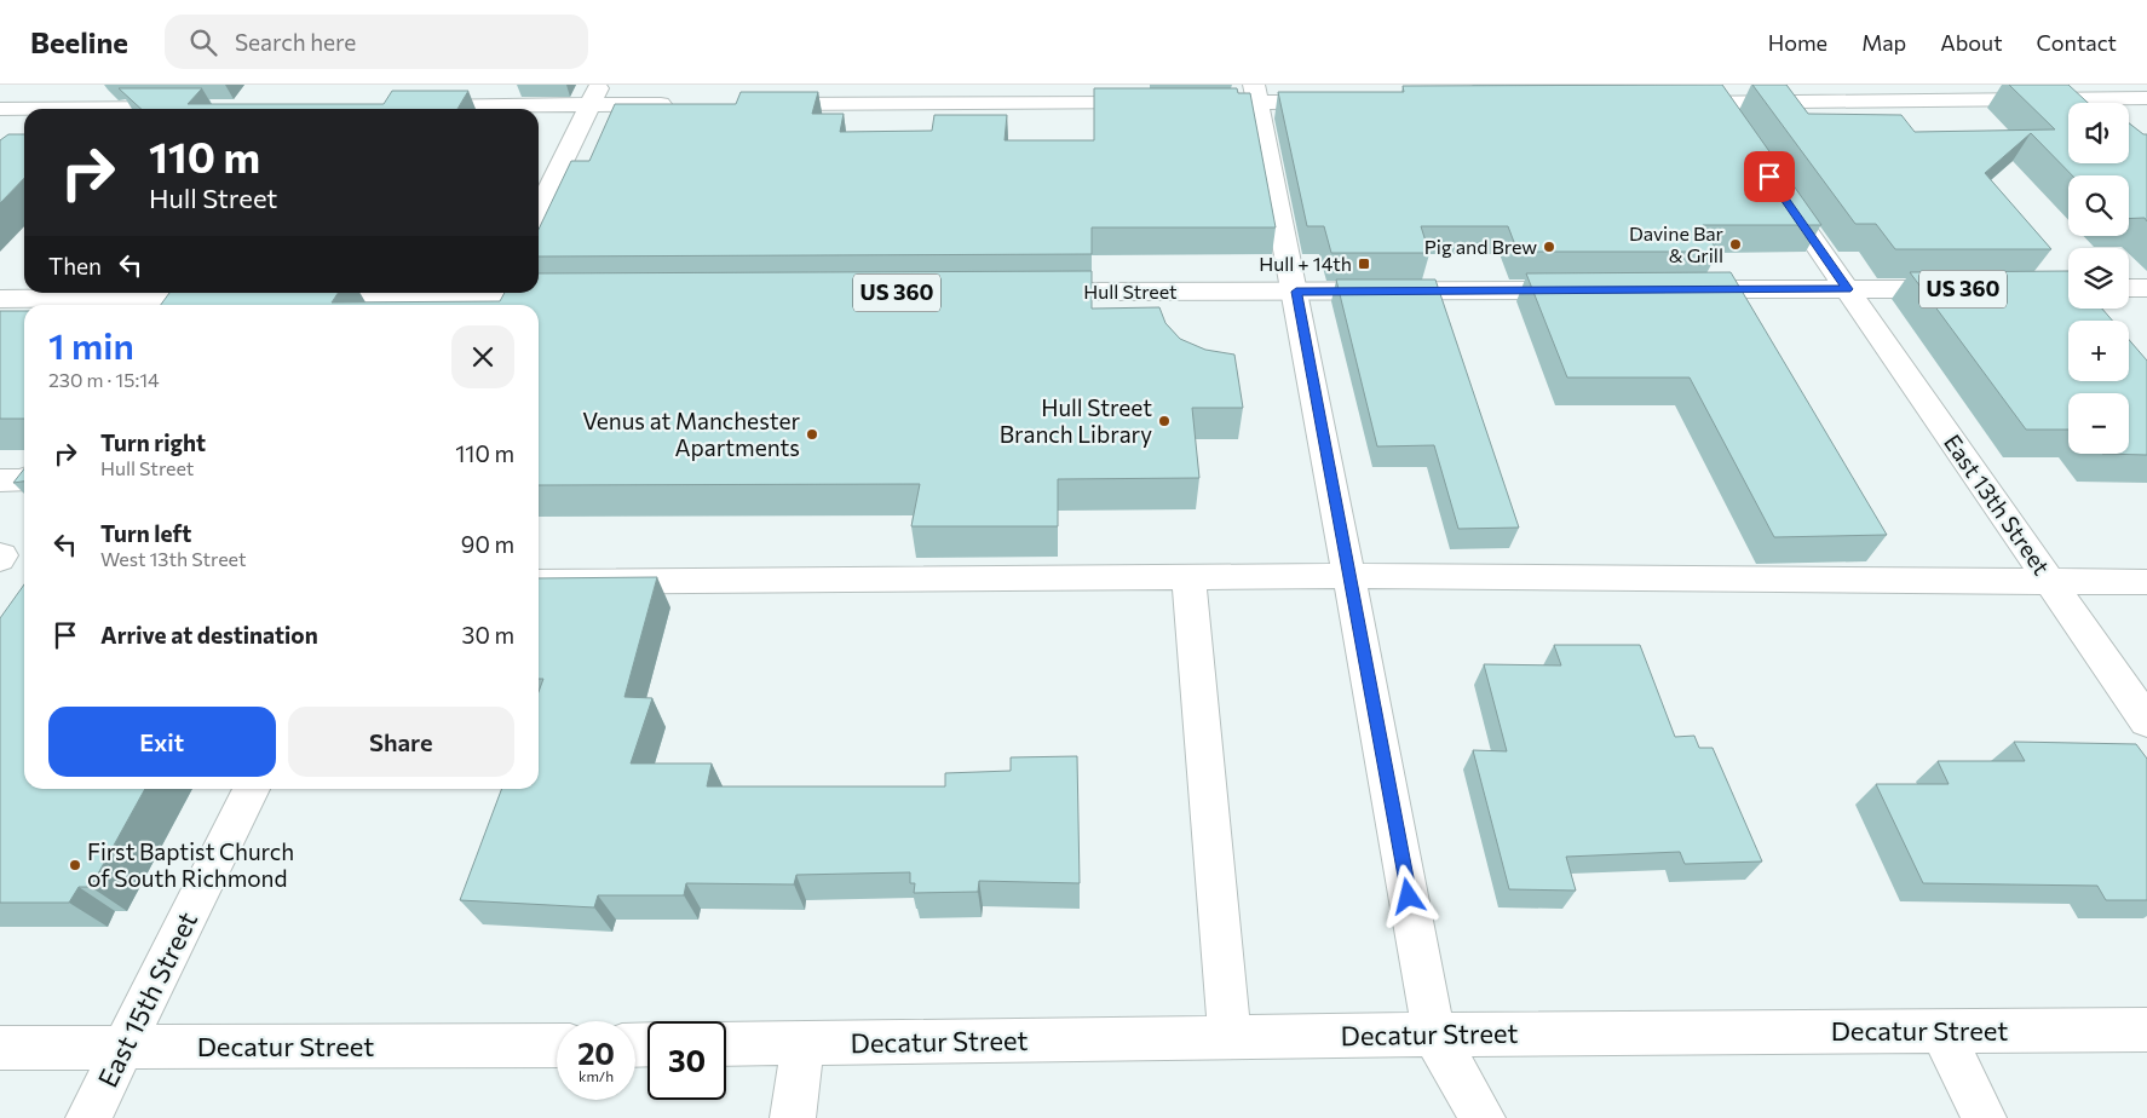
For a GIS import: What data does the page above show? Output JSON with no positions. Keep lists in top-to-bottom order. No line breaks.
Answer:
{"streets":{"street":["US 360","Hull Street","East 13th Street","East 15th Street","Decatur Street"]},"crossings":[["US 360","East 13th Street"],["East 15th Street","Decatur Street"]],"places":{"other":["Davine Bar & Grill","Pig and Brew","Hull Street Branch Library","Venus at Manchester Apartments","First Baptist Church of South Richmond"],"transit":["Hull + 14th"]},"page":{"header":"Beeline","search":"Search here","nav":["Home","Map","About","Contact"],"map_buttons":["+","−"],"turn":["110 m","Hull Street"],"then":"Then","heading":["1 min","230 m · 15:14"],"list":[{"name":"Turn right","note":"Hull Street","value":"110 m"},{"name":"Turn left","note":"West 13th Street","value":"90 m"},{"name":"Arrive at destination","value":"30 m"}],"buttons":["Exit","Share"],"speed":"20 km/h","limit":"30"}}
